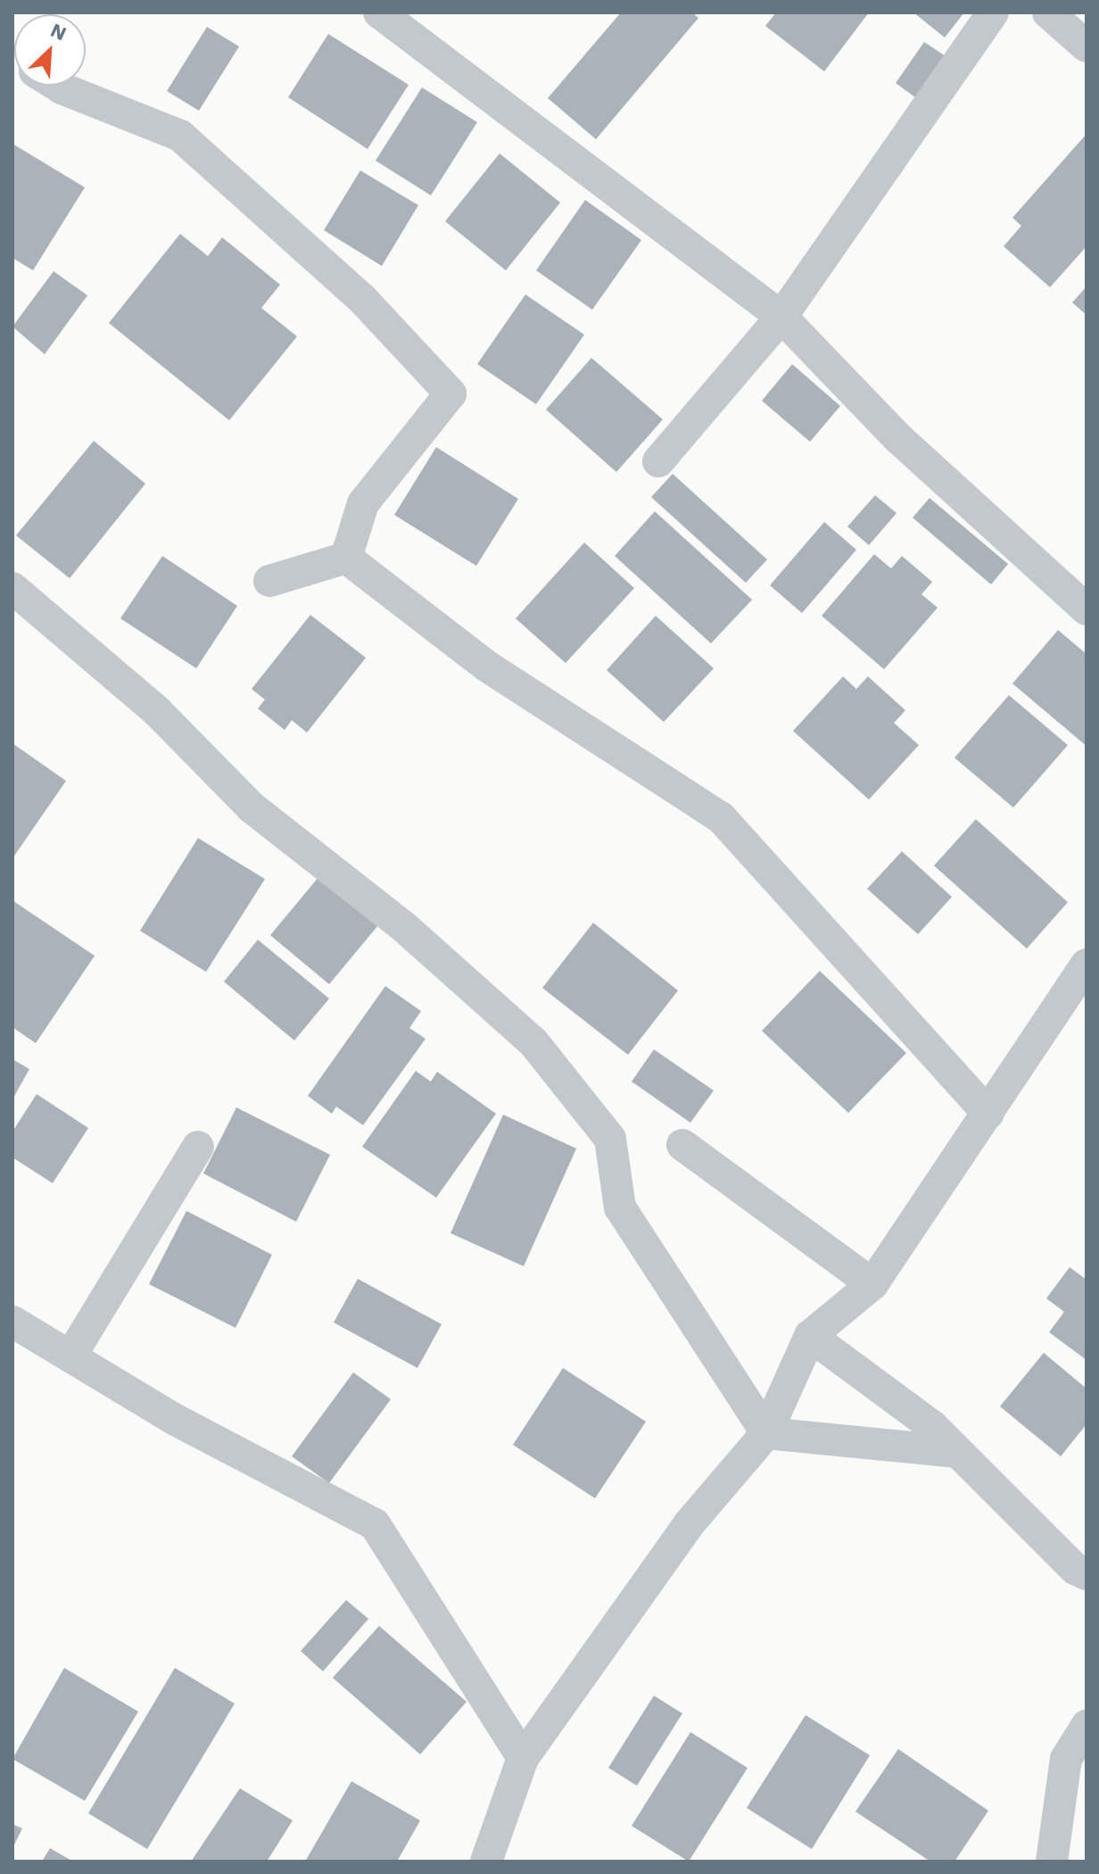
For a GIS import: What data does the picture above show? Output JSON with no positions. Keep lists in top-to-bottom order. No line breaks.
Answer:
{"north":"top right"}
